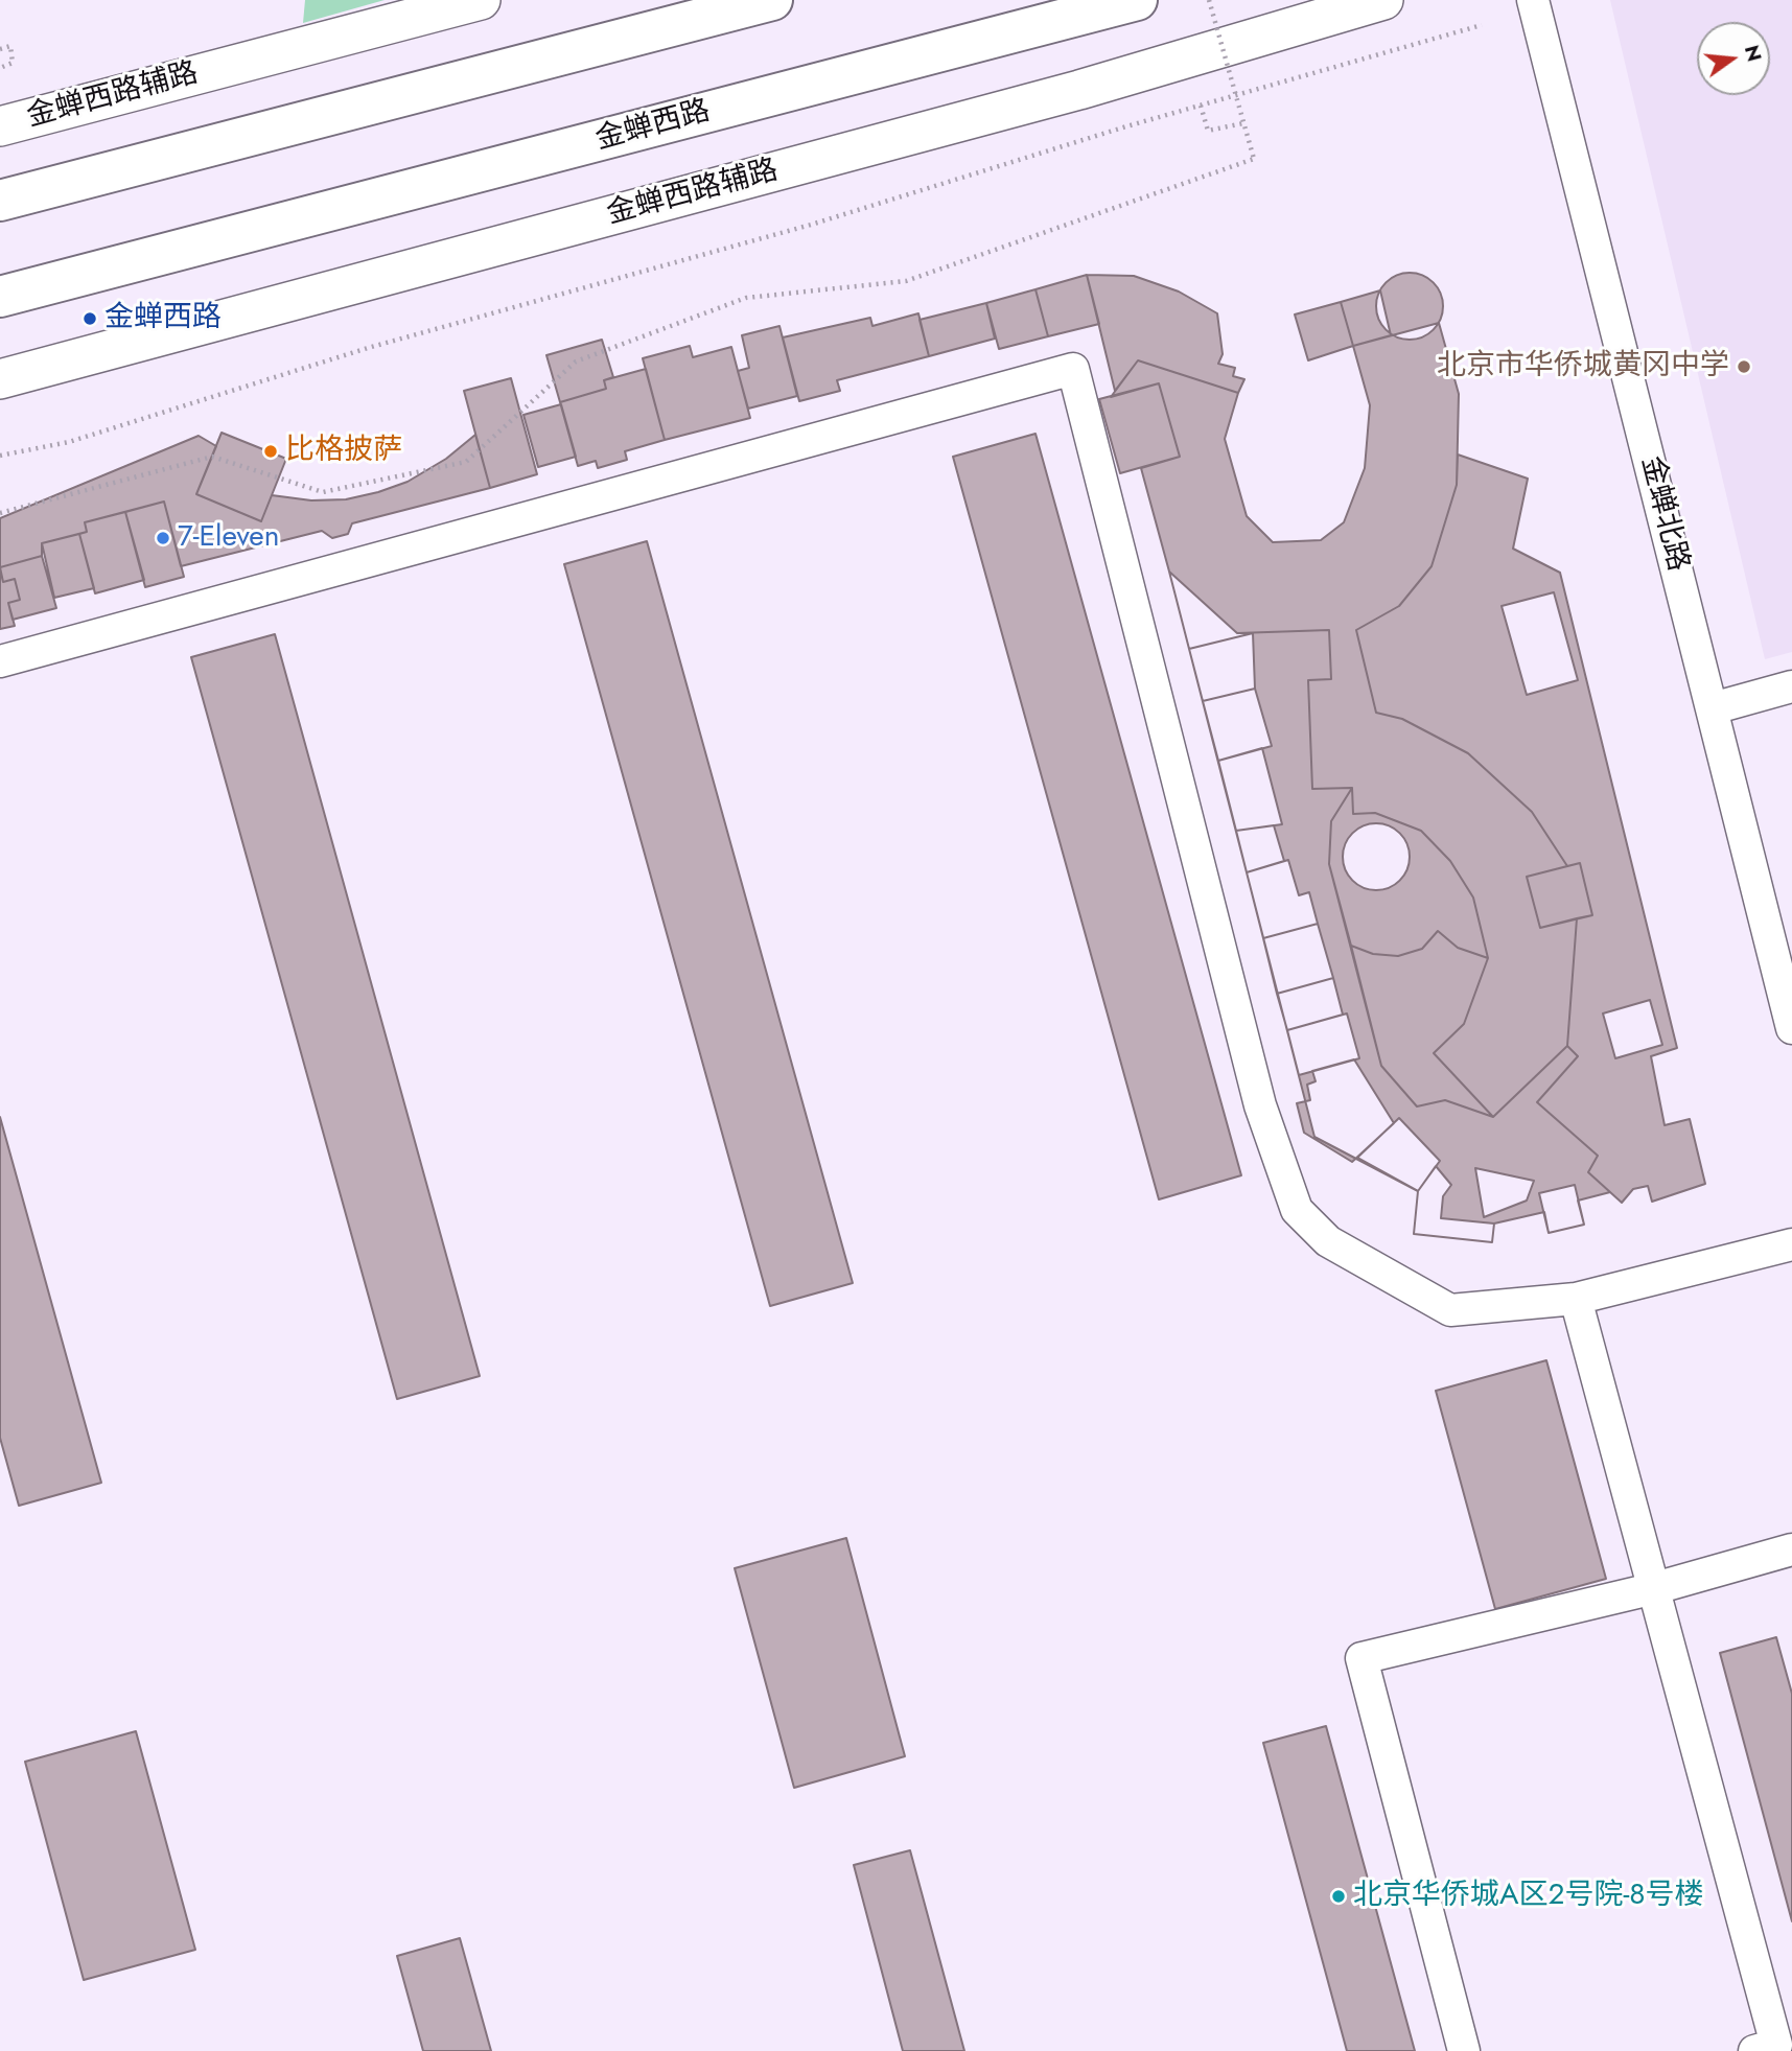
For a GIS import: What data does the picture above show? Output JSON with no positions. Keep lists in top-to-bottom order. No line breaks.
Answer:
{"streets":{"main road":["金蝉西路"],"street":["金蝉西路辅路","金蝉北路"]},"places":["金蝉西路","北京市华侨城黄冈中学","比格披萨","7-Eleven","北京华侨城A区2号院-8号楼"],"north":"right"}
